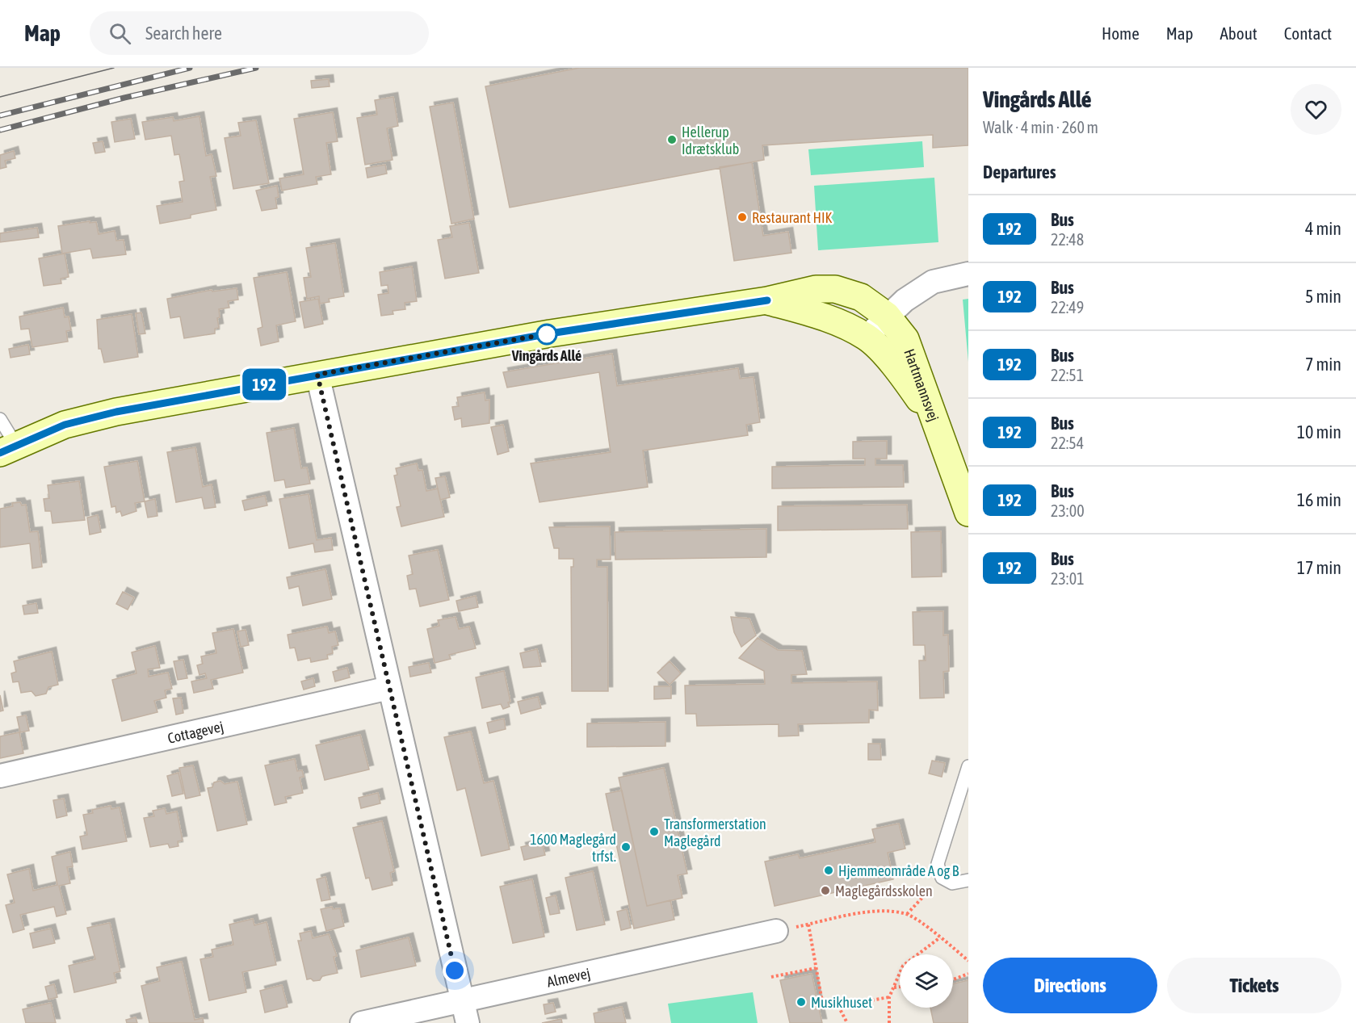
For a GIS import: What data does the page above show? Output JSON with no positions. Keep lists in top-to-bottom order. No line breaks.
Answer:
{"streets":{"street":["Hartmannsvej","Cottagevej","Almevej"]},"places":["Hellerup Idrætsklub","Restaurant HIK","Vingårds Allé","Transformerstation Maglegård","1600 Maglegård trfst.","Hjemmeområde A og B","Maglegårdsskolen","Musikhuset"],"lines":["bus line 192"],"page":{"header":"Map","search":"Search here","nav":["Home","Map","About","Contact"],"on_map":"192","heading":[["Vingårds Allé","Walk · 4 min · 260 m"],"Departures"],"list":[{"mark":"192","name":"Bus","note":"22:48","value":"4 min"},{"mark":"192","name":"Bus","note":"22:49","value":"5 min"},{"mark":"192","name":"Bus","note":"22:51","value":"7 min"},{"mark":"192","name":"Bus","note":"22:54","value":"10 min"},{"mark":"192","name":"Bus","note":"23:00","value":"16 min"},{"mark":"192","name":"Bus","note":"23:01","value":"17 min"}],"buttons":["Directions","Tickets"]}}
